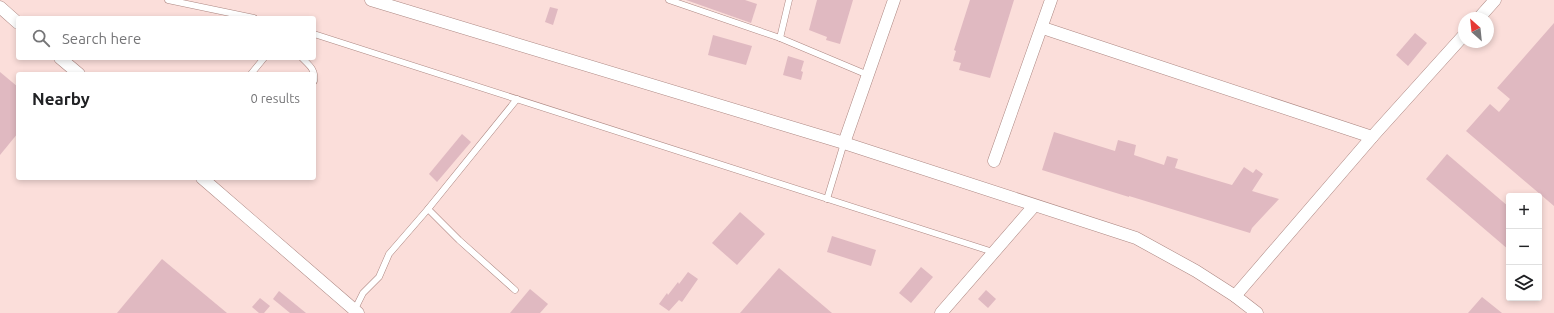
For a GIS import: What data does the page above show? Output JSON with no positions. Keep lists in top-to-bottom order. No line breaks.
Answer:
{"north":"top left","page":{"search":"Search here","heading":["Nearby","0 results"],"map_buttons":["+","−"]}}
